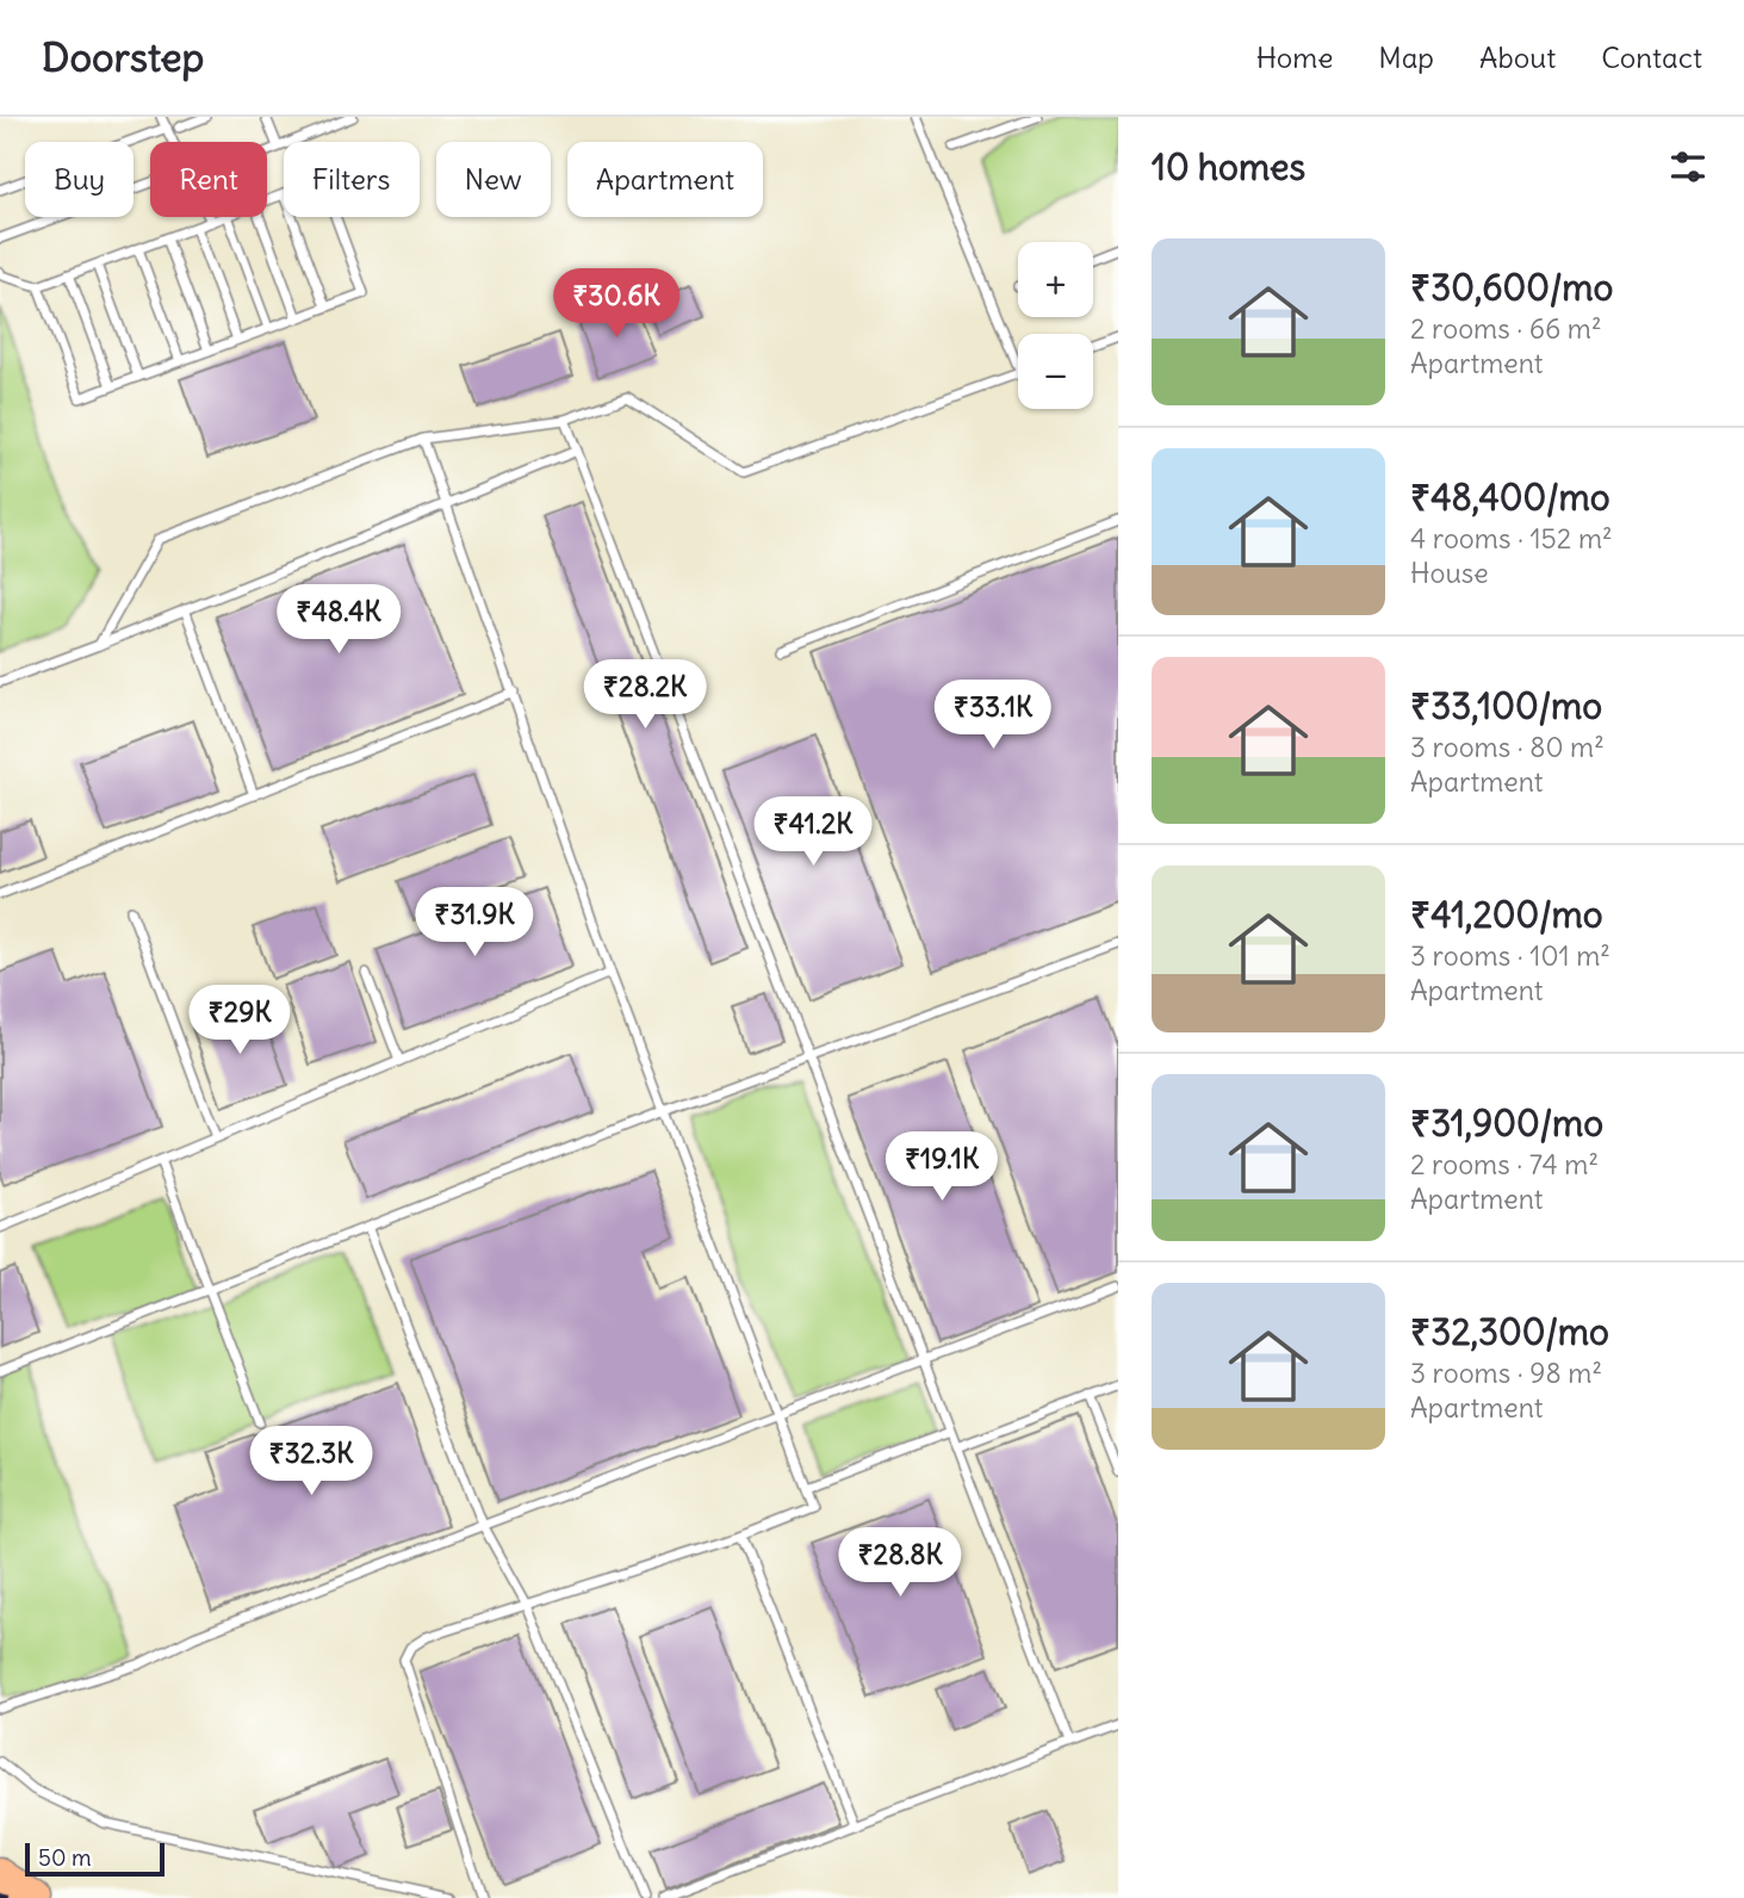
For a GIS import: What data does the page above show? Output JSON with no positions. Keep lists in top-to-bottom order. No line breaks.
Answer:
{"scale_bar":"50 m","page":{"header":"Doorstep","nav":["Home","Map","About","Contact"],"heading":"10 homes","chip":["Buy","Rent","Filters","New","Apartment"],"list":[{"name":"₹30,600/mo","note":"2 rooms · 66 m² · Apartment"},{"name":"₹48,400/mo","note":"4 rooms · 152 m² · House"},{"name":"₹33,100/mo","note":"3 rooms · 80 m² · Apartment"},{"name":"₹41,200/mo","note":"3 rooms · 101 m² · Apartment"},{"name":"₹31,900/mo","note":"2 rooms · 74 m² · Apartment"},{"name":"₹32,300/mo","note":"3 rooms · 98 m² · Apartment"}],"map_buttons":["+","−"],"price":["₹30.6K","₹48.4K","₹28.2K","₹33.1K","₹41.2K","₹31.9K","₹29K","₹19.1K","₹32.3K","₹28.8K"],"scale":"50 m"}}
